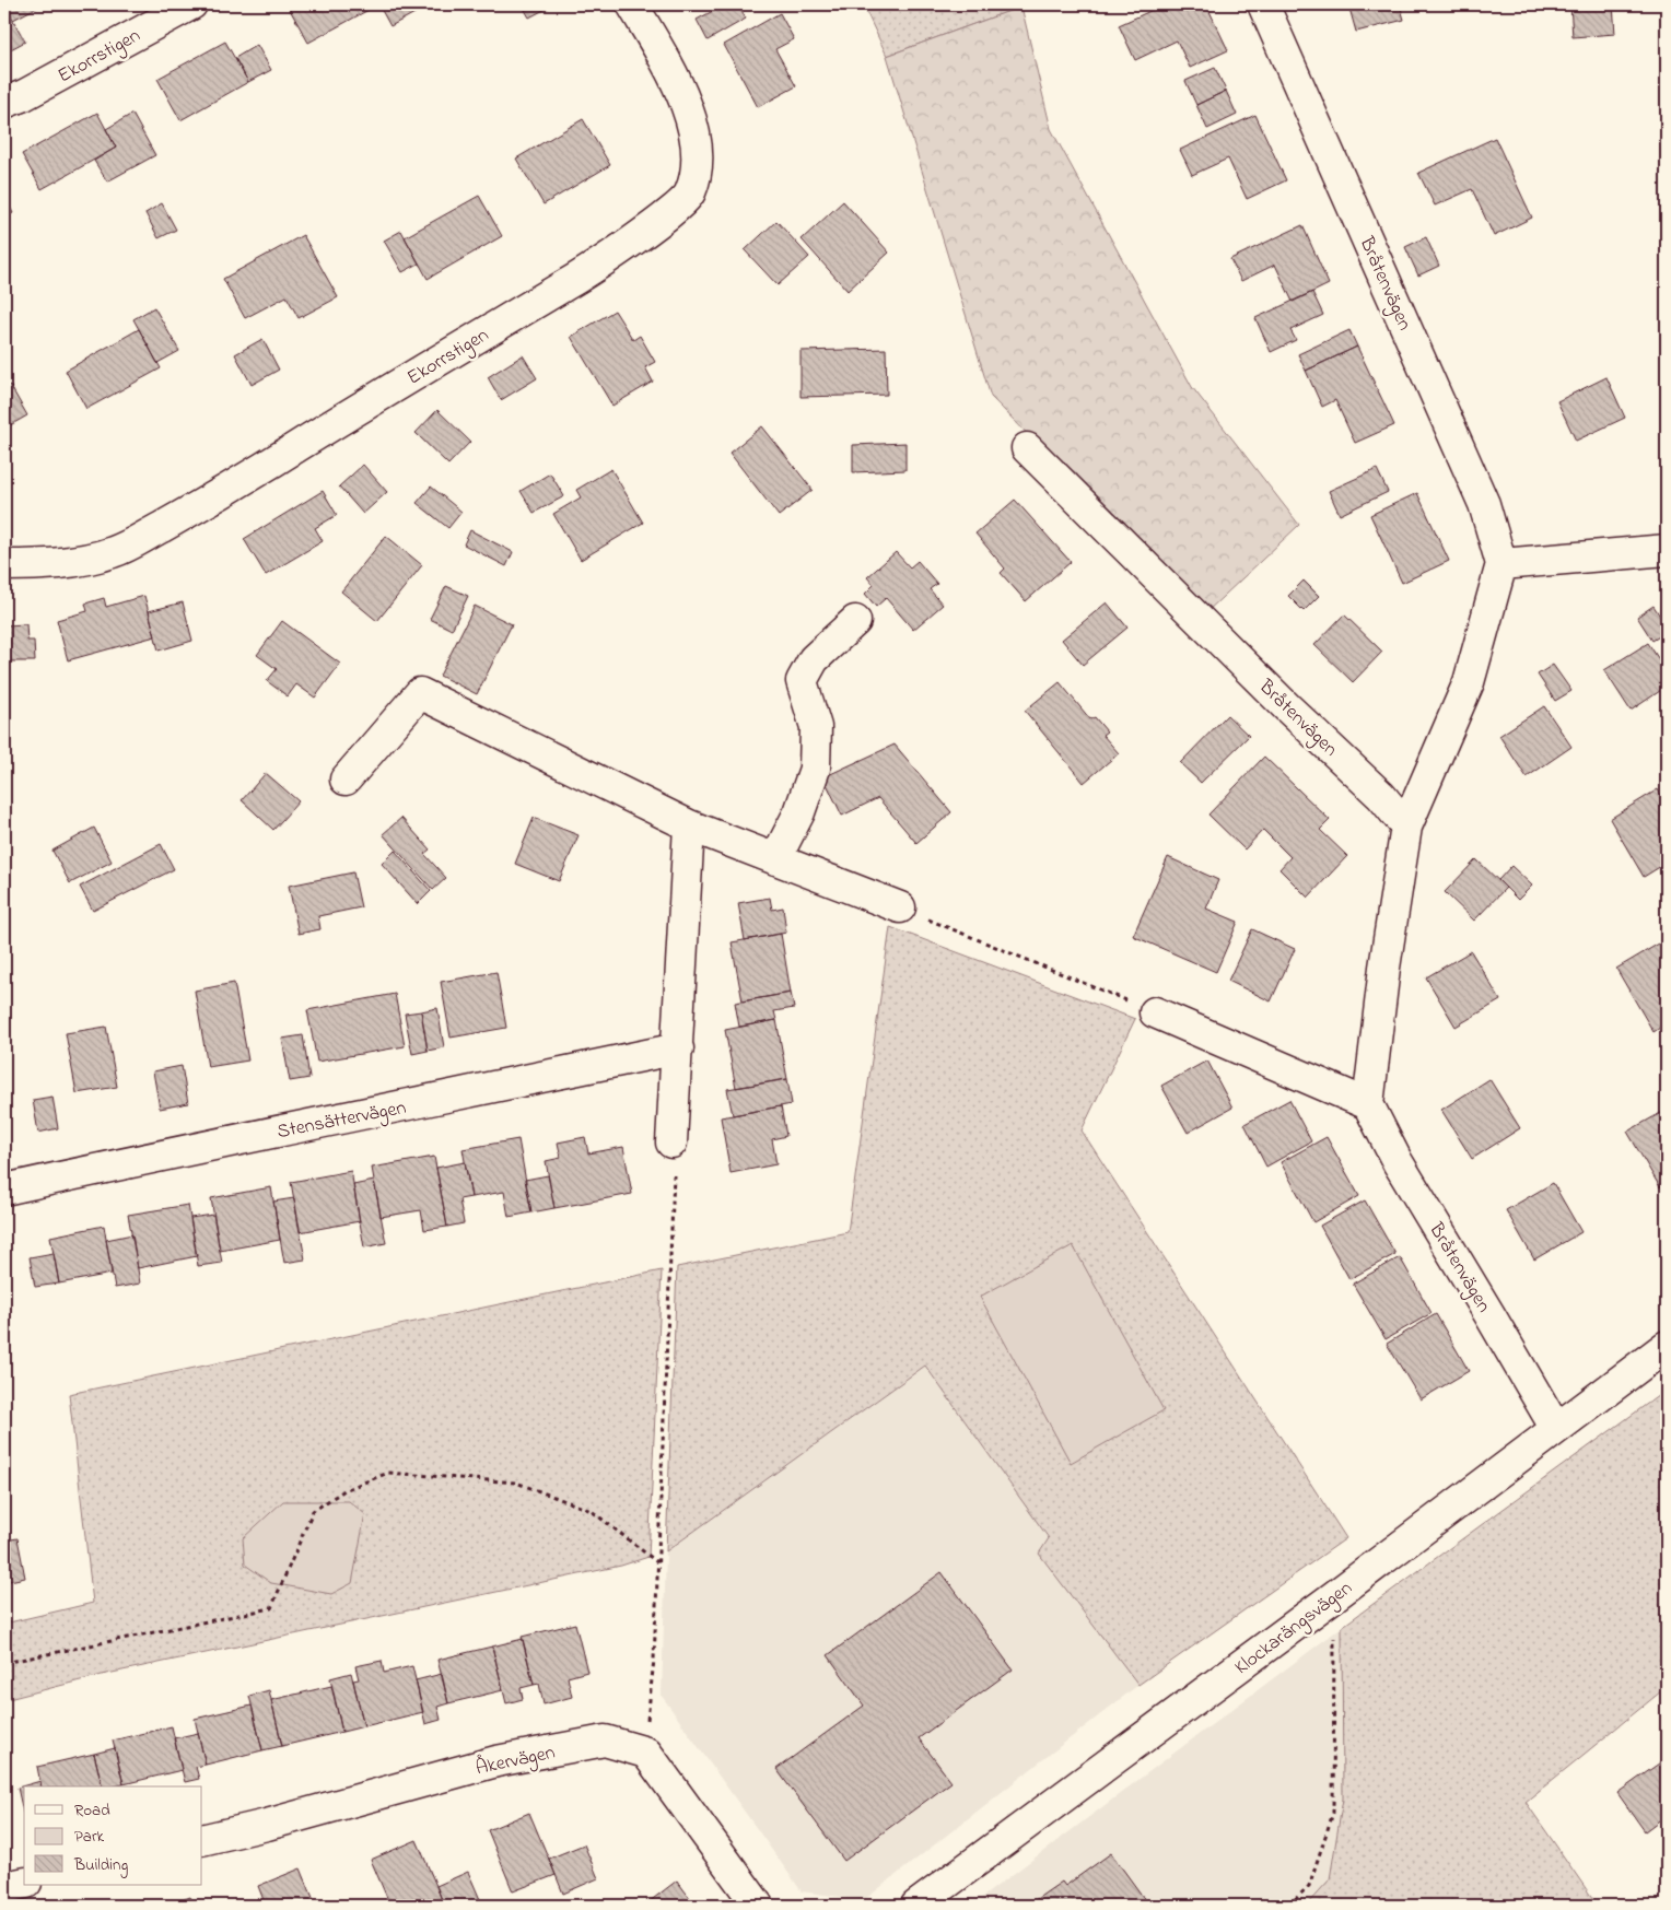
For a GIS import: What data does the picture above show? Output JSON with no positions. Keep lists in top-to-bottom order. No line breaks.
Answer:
{"streets":{"street":["Ekorrstigen","Bråtenvägen","Stensättervägen","Klockarängsvägen","Åkervägen"]},"crossings":[["Bråtenvägen","Klockarängsvägen"]],"legend":["Road","Park","Building"]}
